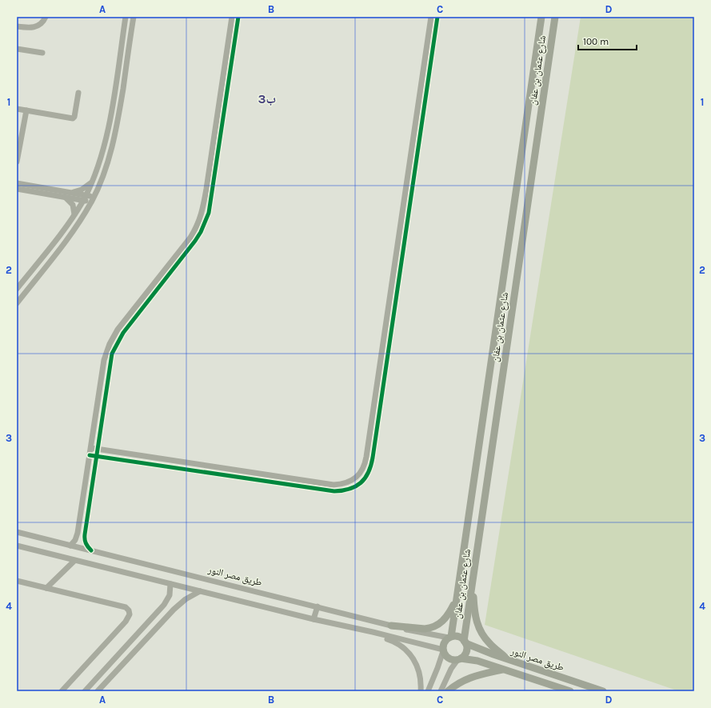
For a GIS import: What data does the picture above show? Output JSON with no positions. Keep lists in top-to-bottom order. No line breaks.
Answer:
{"streets":{"main road":["شارع عثمان بن عفان","طريق مصر النور"]},"crossings":[["شارع عثمان بن عفان","طريق مصر النور"]],"districts":["ب3"],"scale_bar":"100 m","grid":{"columns":["A","B","C","D"],"rows":["1","2","3","4"]}}
